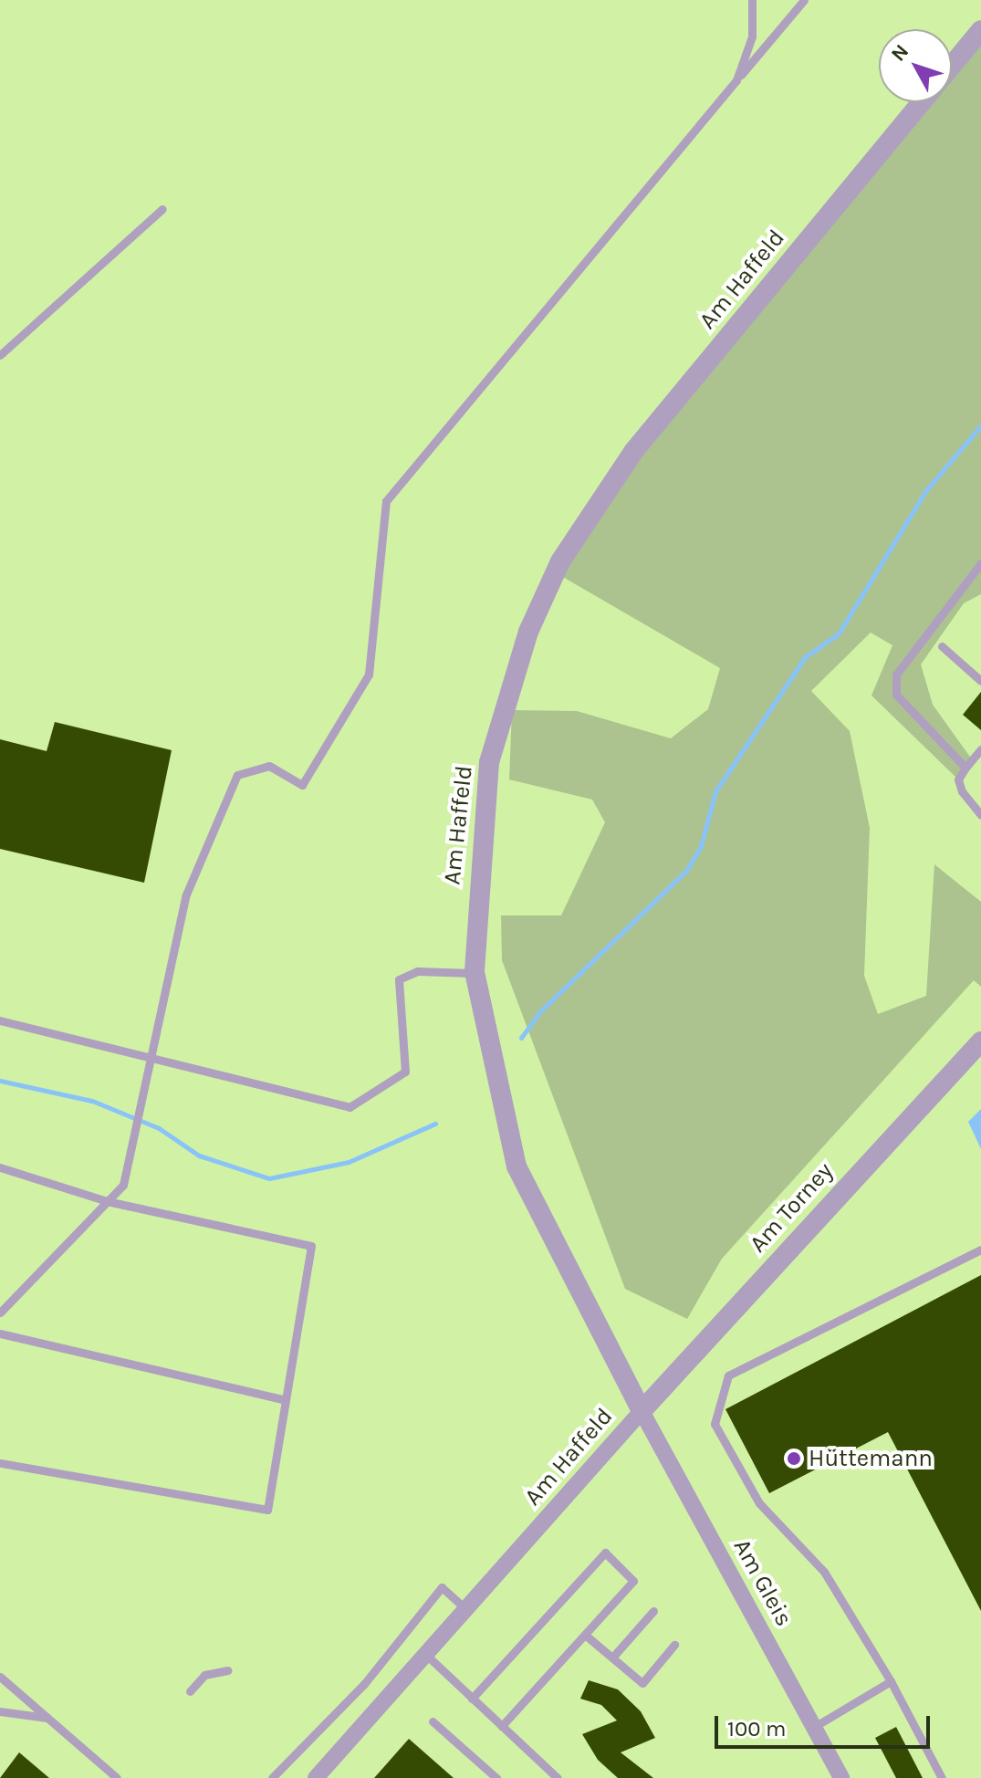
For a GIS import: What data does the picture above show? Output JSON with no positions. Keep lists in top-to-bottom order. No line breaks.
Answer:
{"streets":{"street":["Am Haffeld","Am Torney","Am Gleis"]},"crossings":[["Am Haffeld","Am Torney"],["Am Haffeld","Am Gleis"],["Am Torney","Am Gleis"]],"places":["Hüttemann"],"scale_bar":"100 m","north":"top left"}
